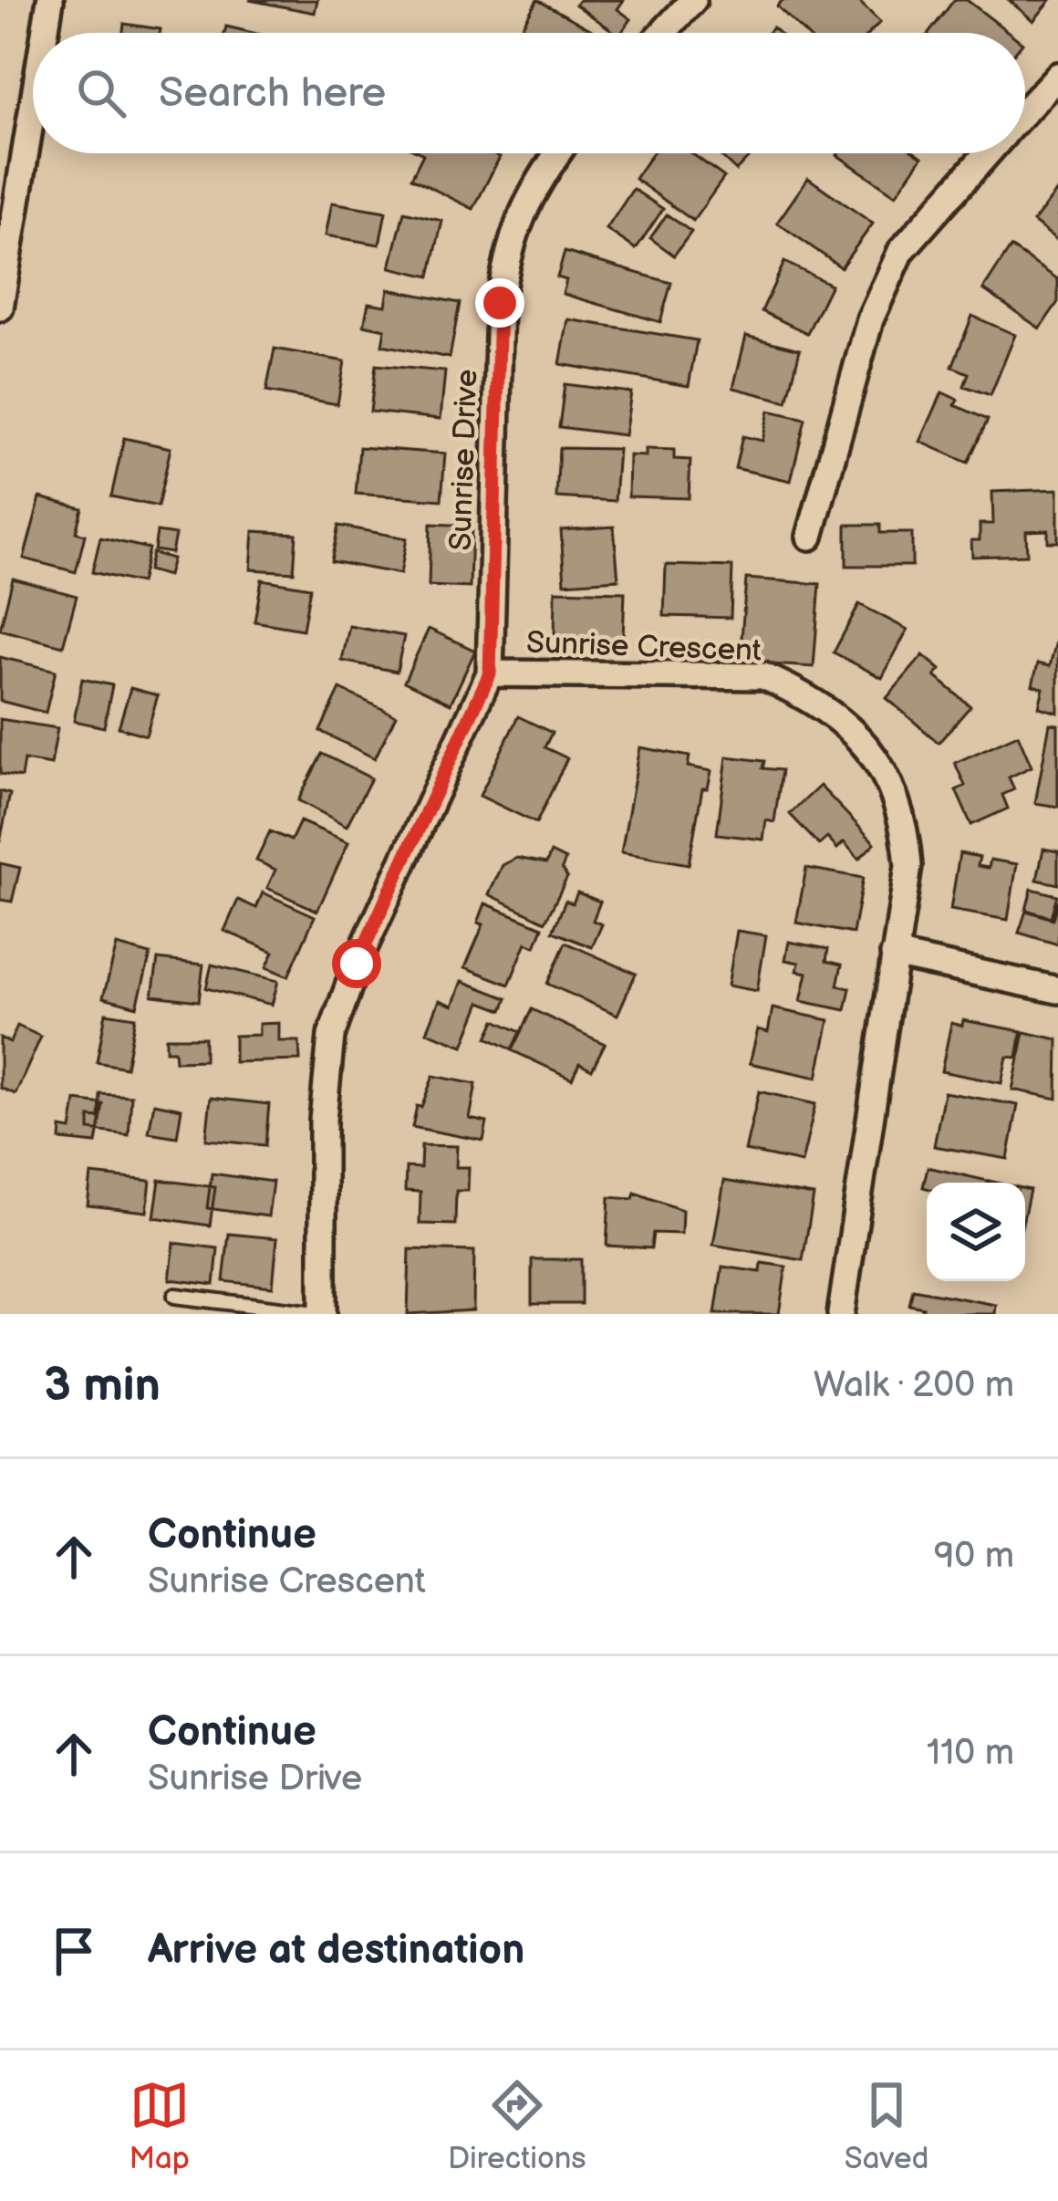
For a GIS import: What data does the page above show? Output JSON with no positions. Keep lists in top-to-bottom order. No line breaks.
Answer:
{"streets":{"street":["Sunrise Drive","Sunrise Crescent"]},"crossings":[["Sunrise Drive","Sunrise Crescent"]],"page":{"search":"Search here","heading":["3 min","Walk · 200 m"],"list":[["Continue","Sunrise Crescent","90 m"],["Continue","Sunrise Drive","110 m"],"Arrive at destination"],"nav":["Map","Directions","Saved"]}}
